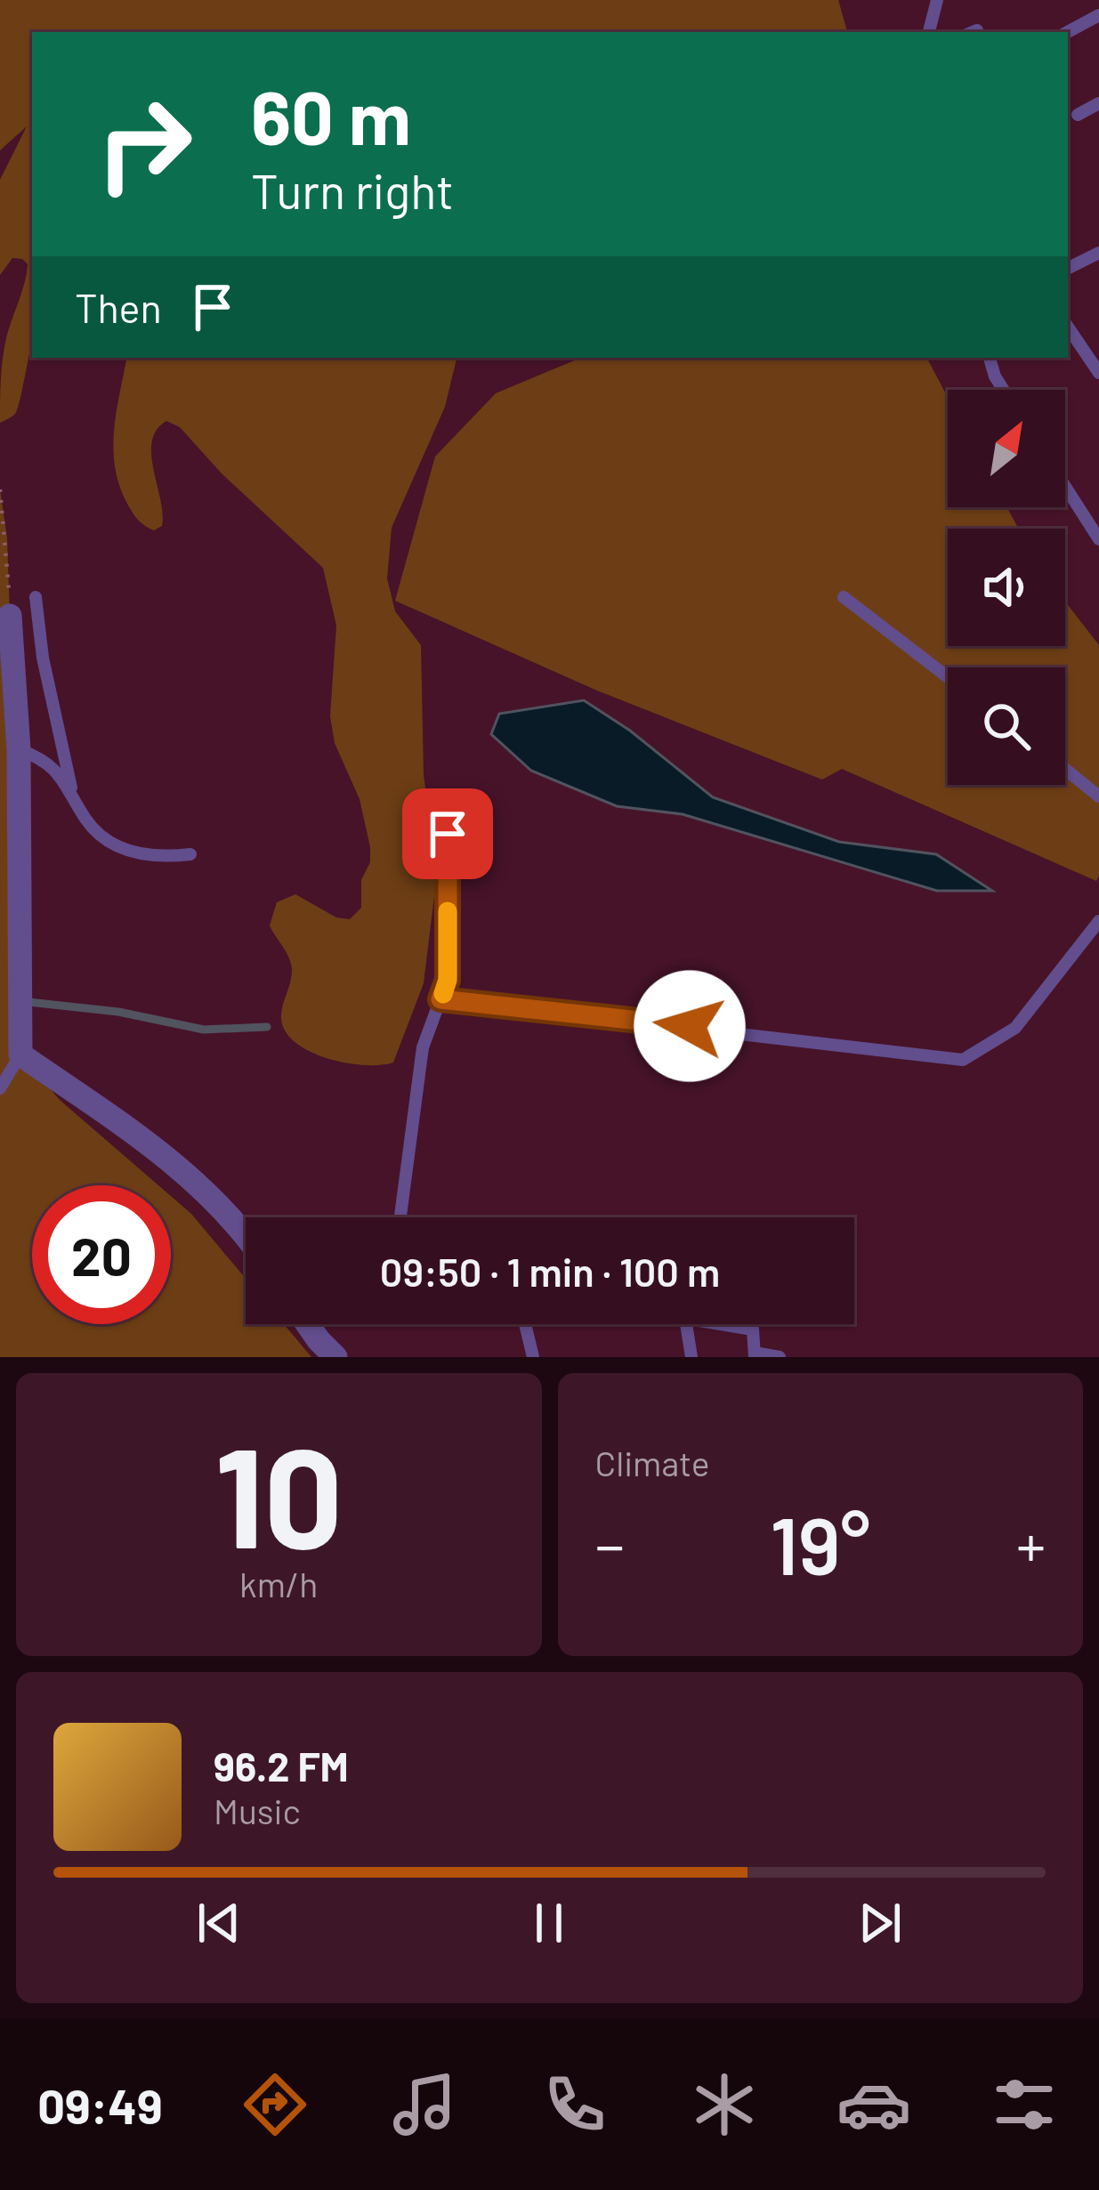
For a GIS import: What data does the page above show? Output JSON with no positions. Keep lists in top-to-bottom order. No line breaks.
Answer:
{"north":"top right","page":{"turn":["60 m","Turn right"],"then":"Then","limit":"20","trip":"09:50 · 1 min · 100 m","tile":[["10","km/h"],"Climate"],"heat":["−","19°","+"],"song":["96.2 FM","Music"],"tabs":"09:49"}}
